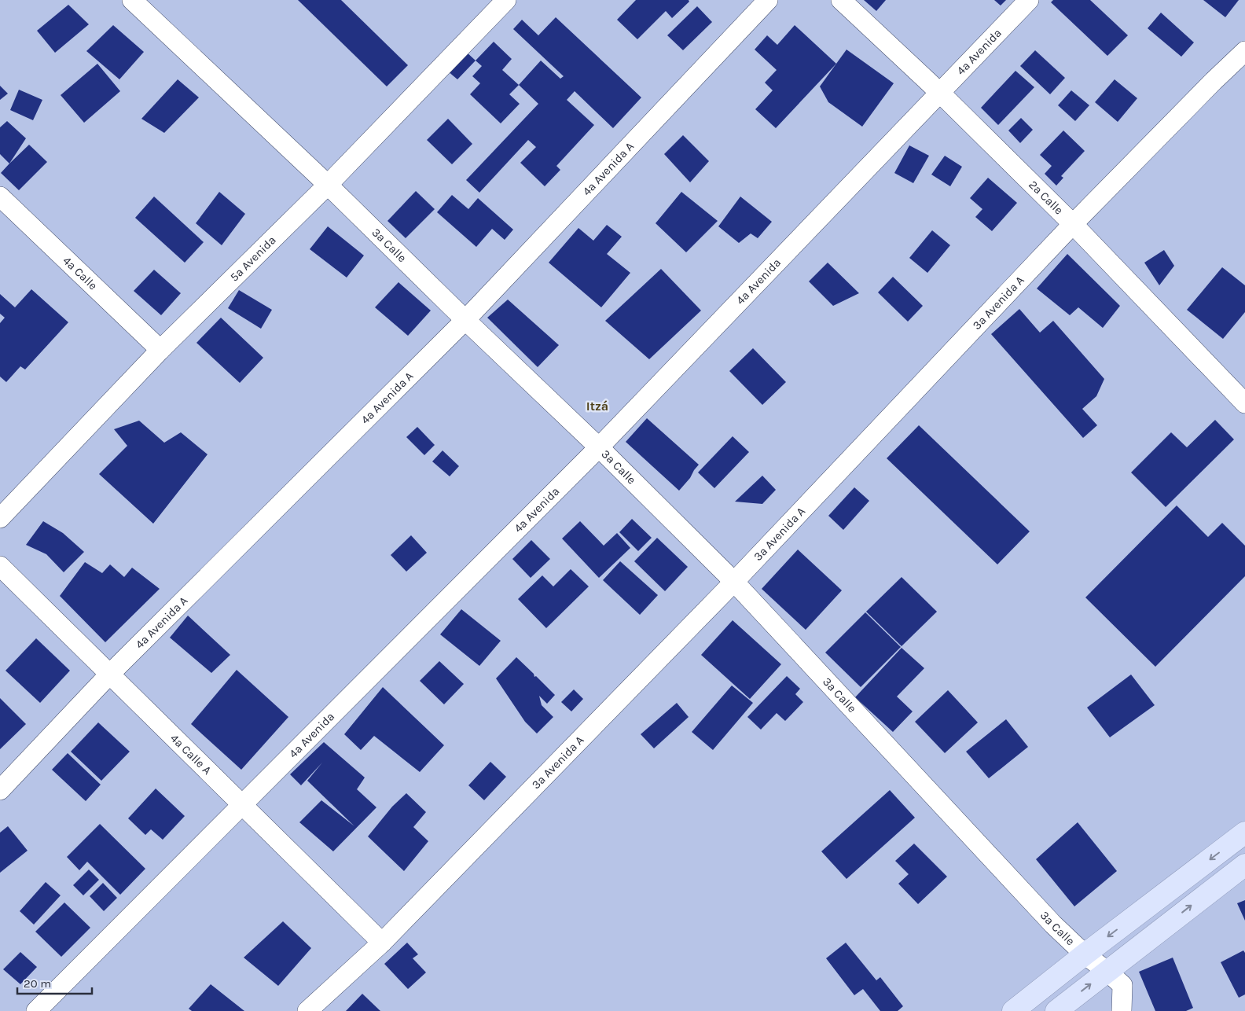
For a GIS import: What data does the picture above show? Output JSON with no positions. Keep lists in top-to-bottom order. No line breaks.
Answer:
{"streets":{"street":["4a Avenida","4a Avenida A","2a Calle","3a Calle","5a Avenida","4a Calle","3a Avenida A","4a Calle A"]},"crossings":[["4a Avenida","2a Calle"],["4a Avenida","3a Calle"],["4a Avenida","4a Calle A"],["4a Avenida A","3a Calle"],["4a Avenida A","4a Calle A"],["2a Calle","3a Avenida A"],["3a Calle","5a Avenida"],["3a Calle","3a Avenida A"],["5a Avenida","4a Calle"],["3a Avenida A","4a Calle A"]],"districts":["Itzá"],"scale_bar":"20 m"}
